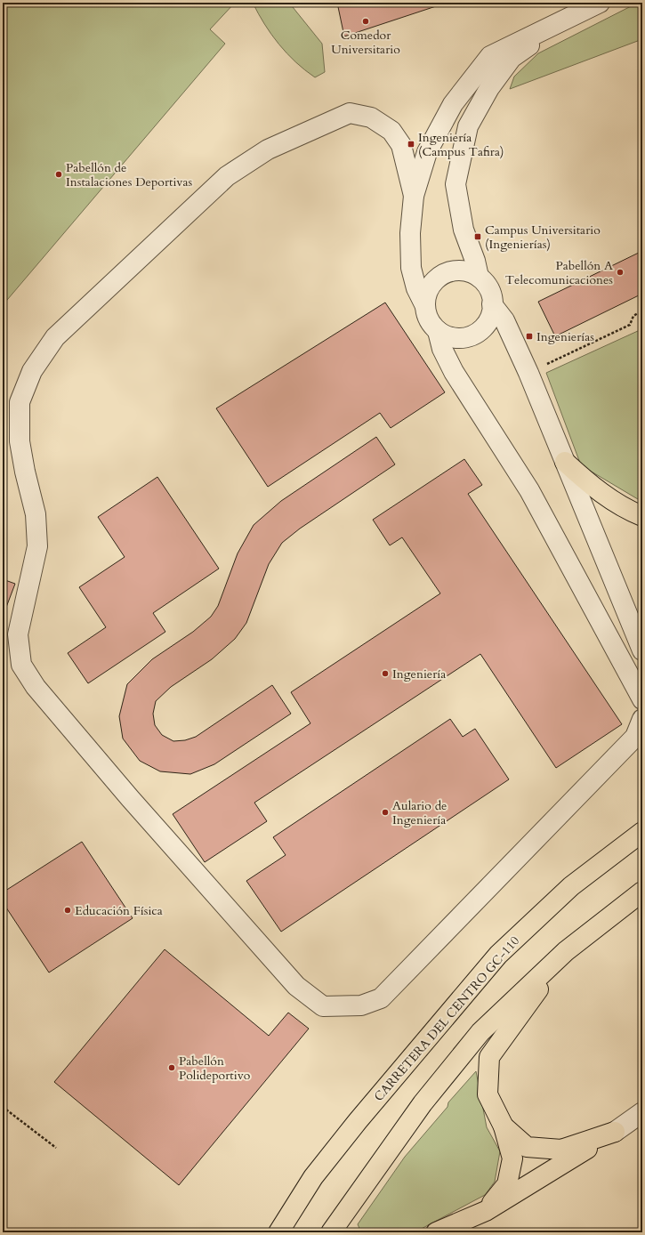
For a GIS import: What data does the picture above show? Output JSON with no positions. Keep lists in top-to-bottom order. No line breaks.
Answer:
{"streets":{"main road":["CARRETERA DEL CENTRO GC-110"]},"places":{"other":["Comedor Universitario","Pabellón de Instalaciones Deportivas","Pabellón A Telecomunicaciones","Ingeniería","Aulario de Ingeniería","Educación Física","Pabellón Polideportivo"],"transit":["Ingeniería (Campus Tafira)","Campus Universitario (Ingenierías)","Ingenierías"]}}
